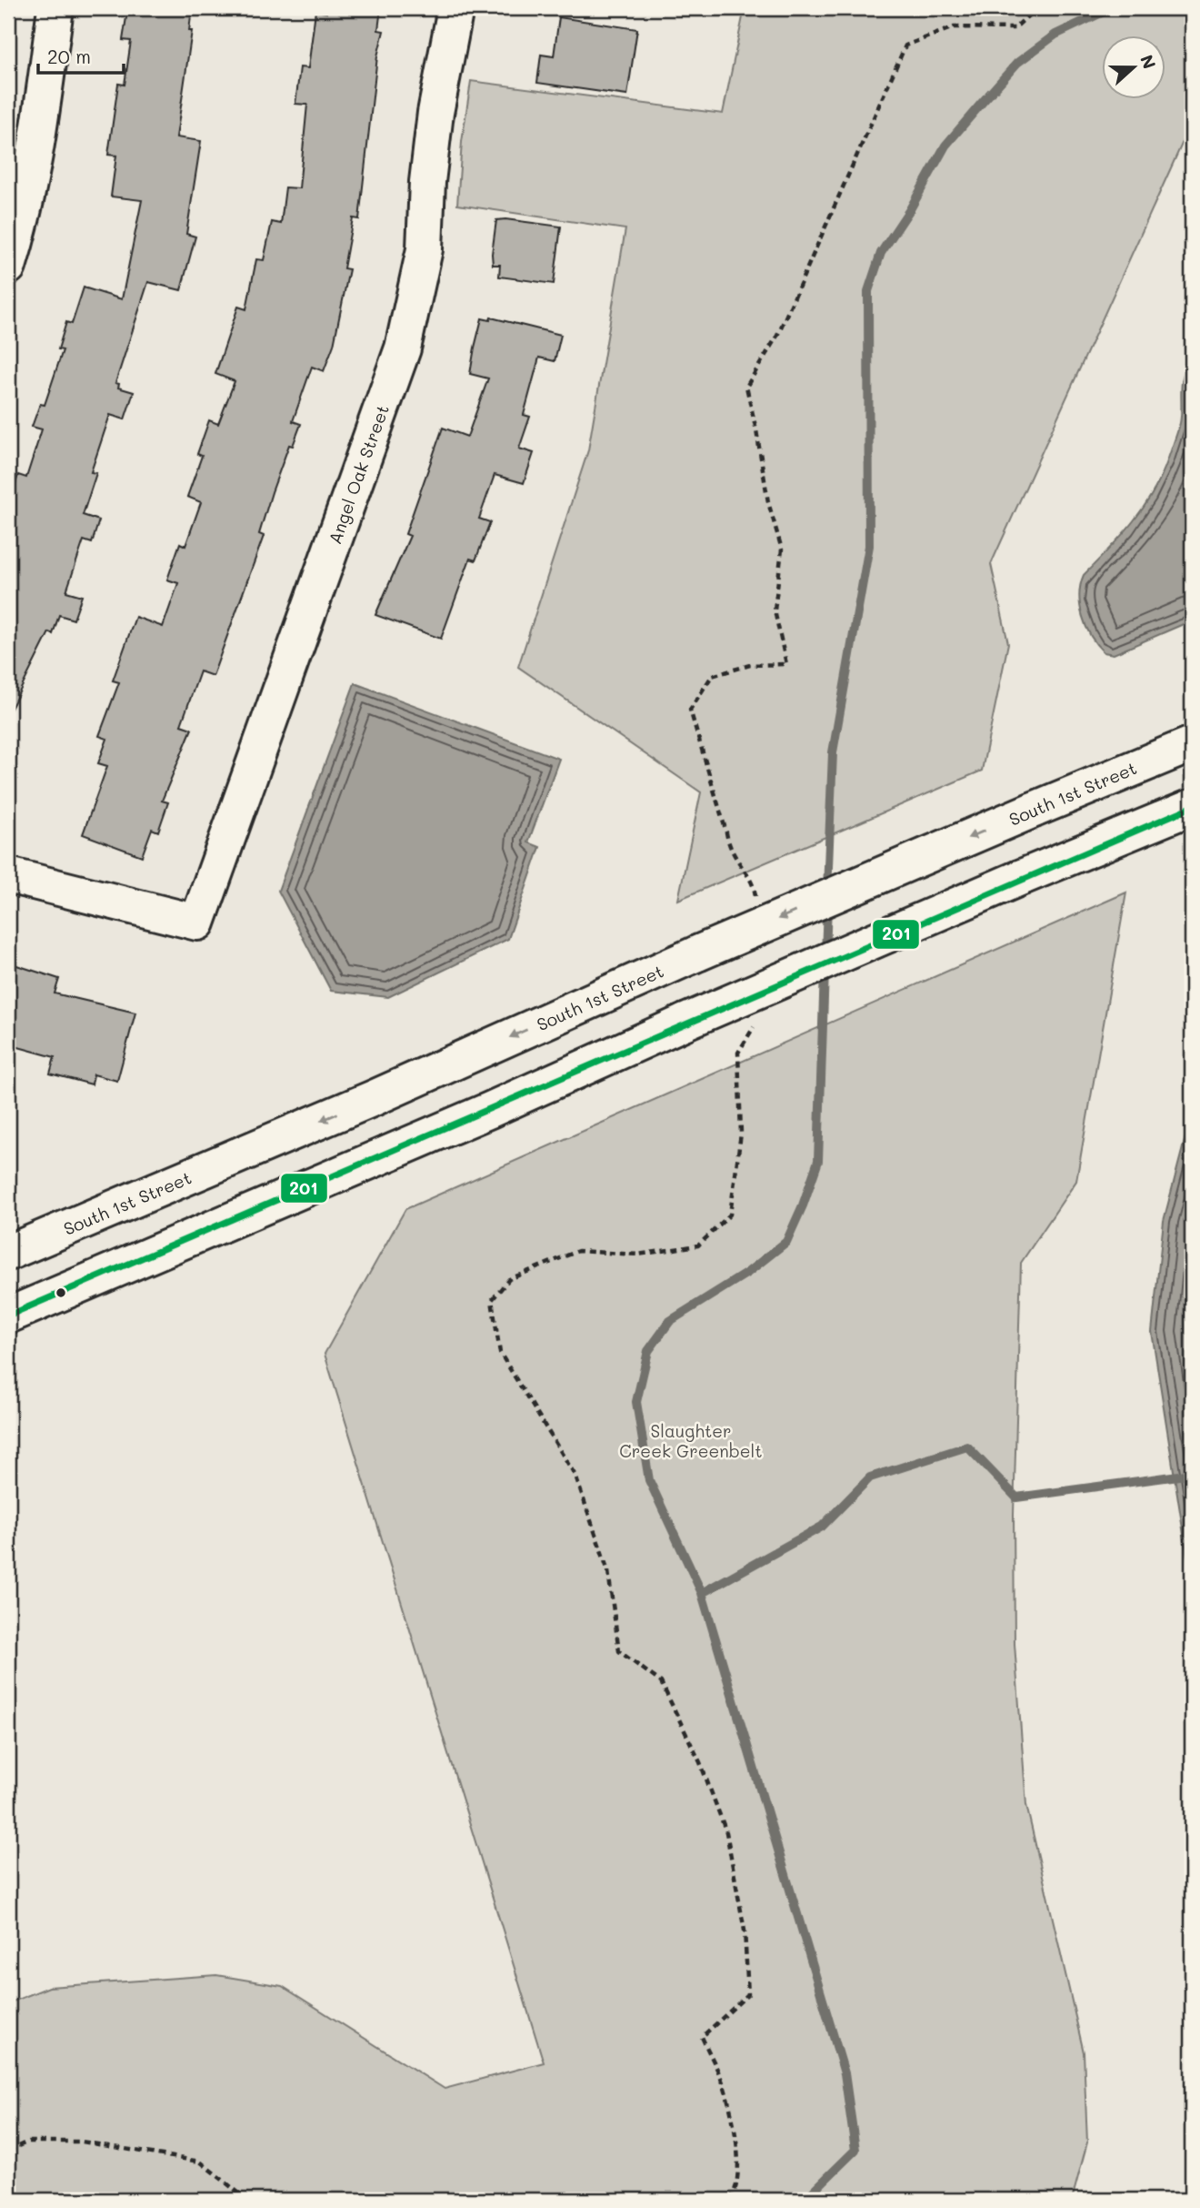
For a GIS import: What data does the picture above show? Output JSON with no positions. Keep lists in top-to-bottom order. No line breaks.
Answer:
{"streets":{"main road":["Angel Oak Street","South 1st Street"]},"parks":["Slaughter Creek Greenbelt"],"lines":["transit line 201"],"scale_bar":"20 m","north":"right"}
